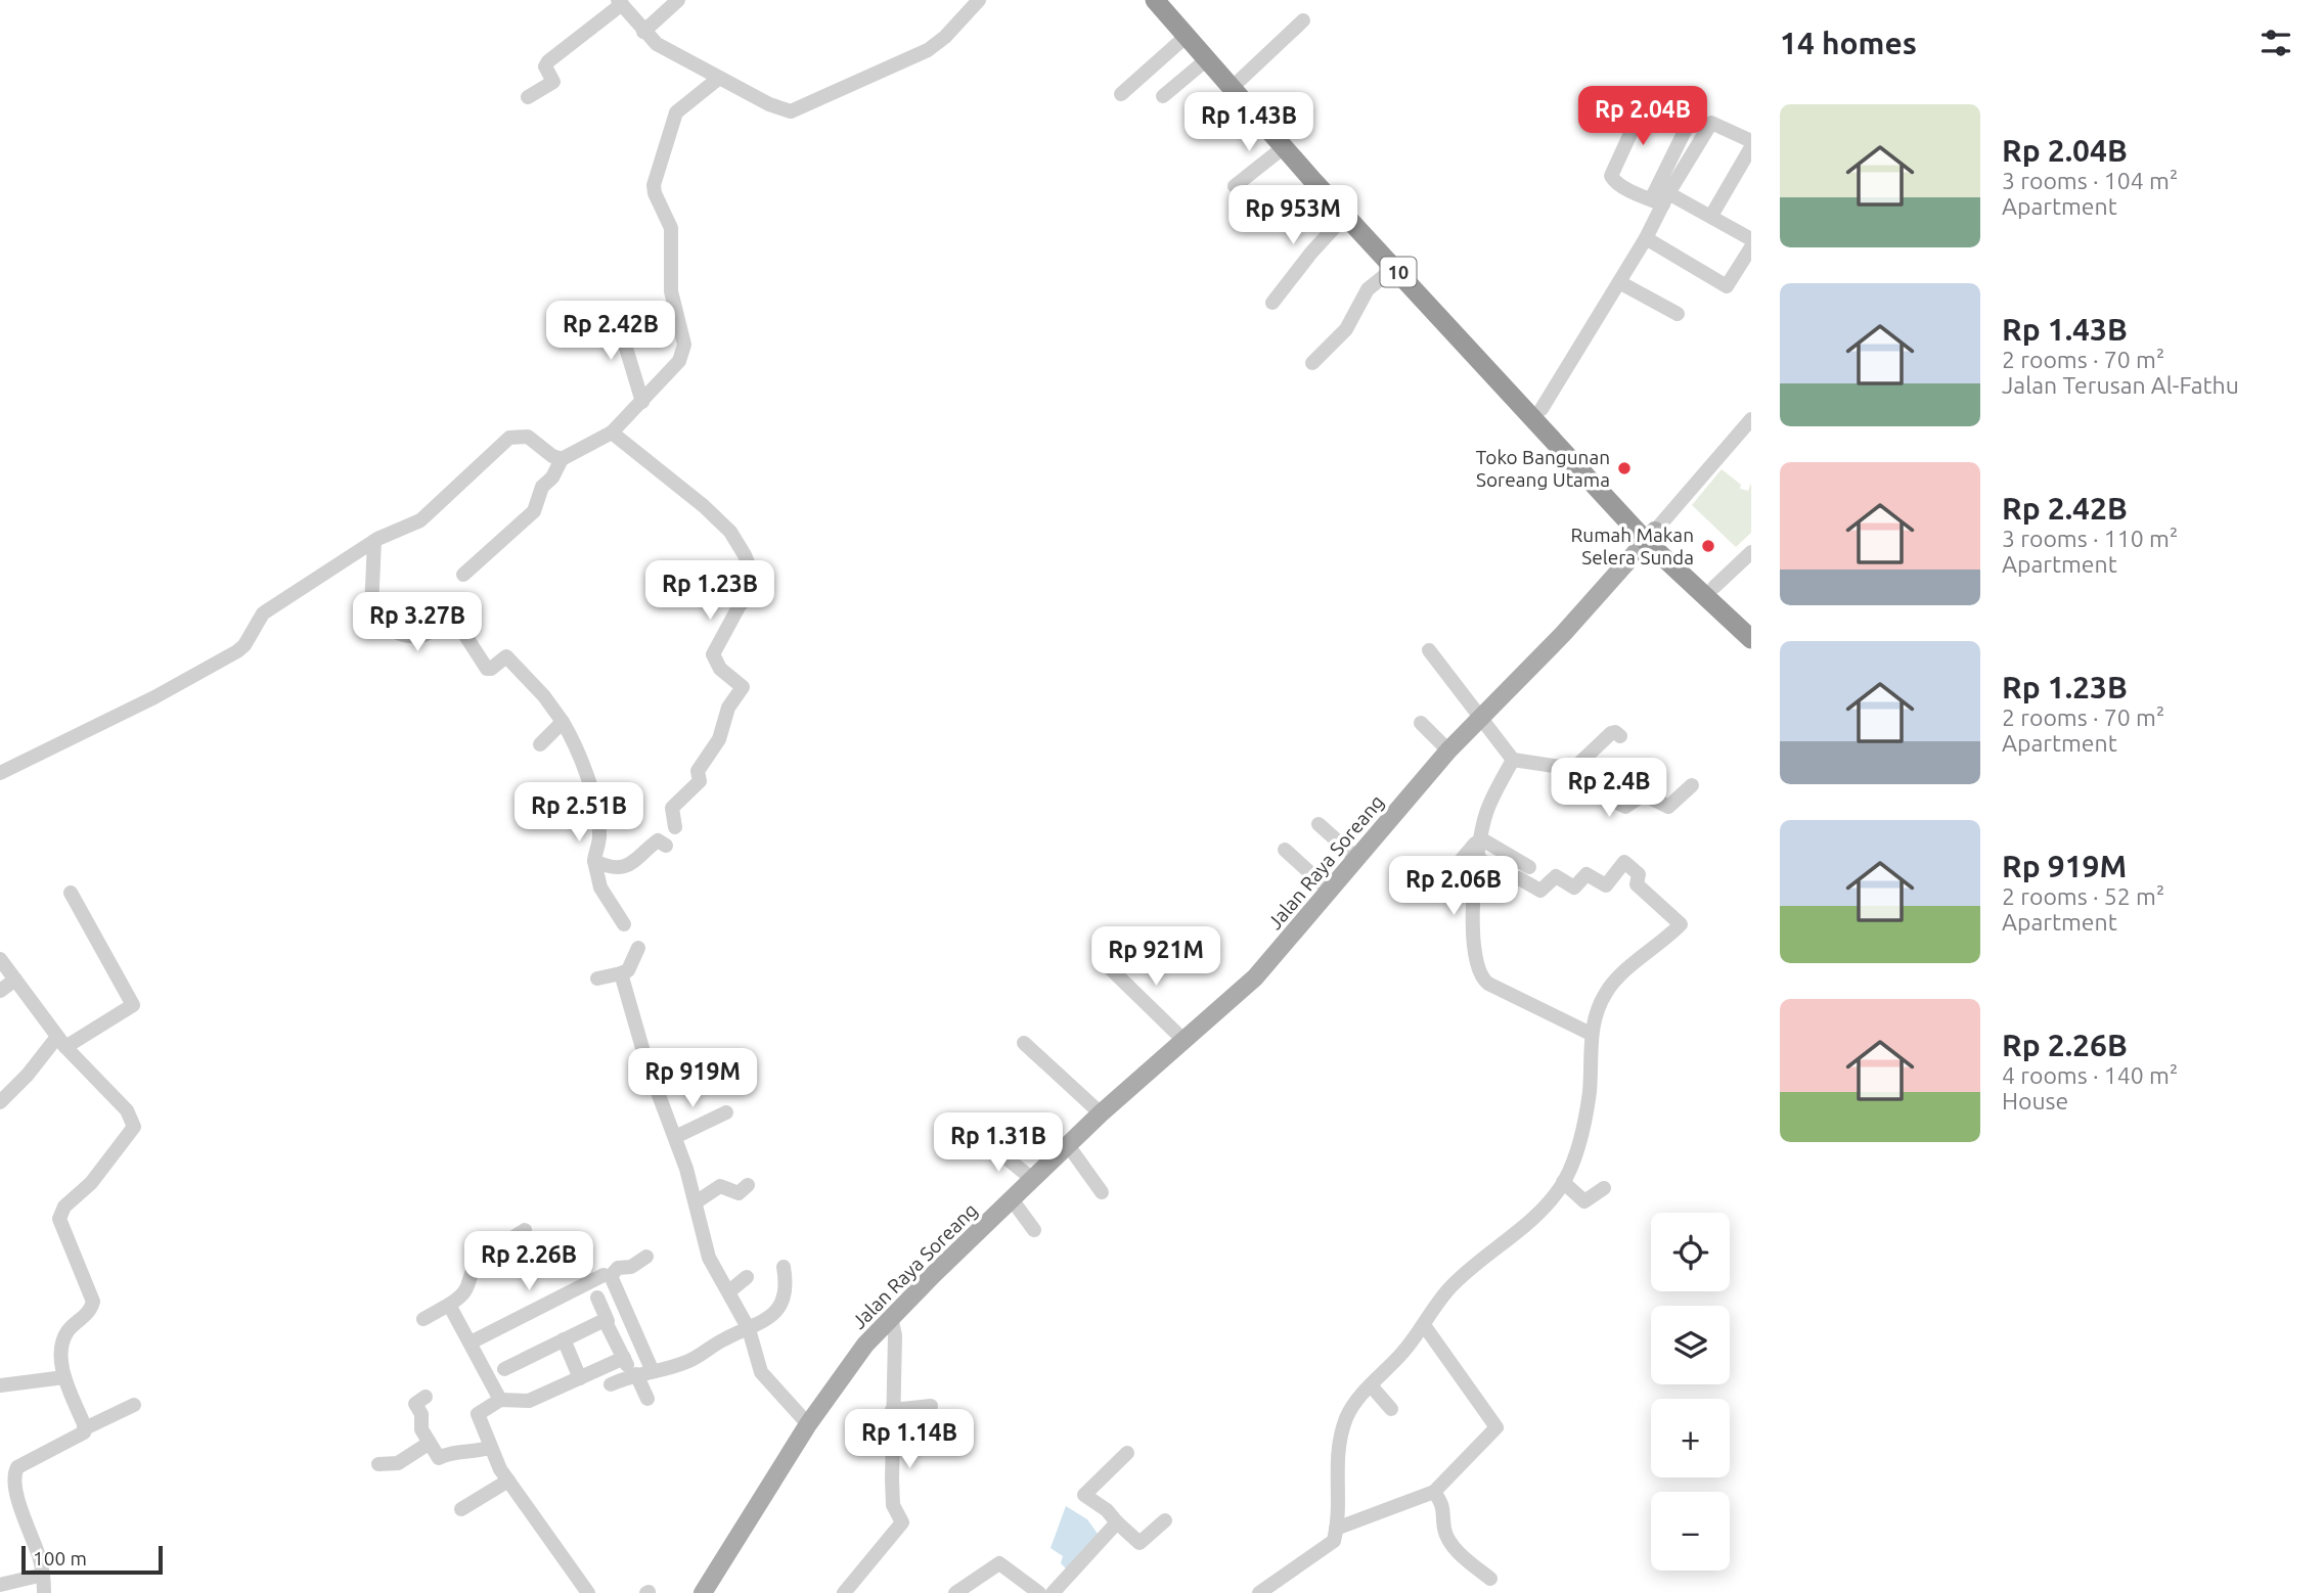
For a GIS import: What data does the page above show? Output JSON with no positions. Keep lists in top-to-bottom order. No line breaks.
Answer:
{"streets":{"highway":["10"],"main road":["Jalan Raya Soreang"]},"crossings":[["10","Jalan Raya Soreang"]],"places":["Toko Bangunan Soreang Utama","Rumah Makan Selera Sunda"],"scale_bar":"100 m","page":{"heading":"14 homes","price":["Rp 2.04B","Rp 1.43B","Rp 953M","Rp 2.42B","Rp 1.23B","Rp 3.27B","Rp 2.4B","Rp 2.51B","Rp 2.06B","Rp 921M","Rp 919M","Rp 1.31B","Rp 2.26B","Rp 1.14B"],"list":[{"name":"Rp 2.04B","note":"3 rooms · 104 m² · Apartment"},{"name":"Rp 1.43B","note":"2 rooms · 70 m² · Jalan Terusan Al-Fathu"},{"name":"Rp 2.42B","note":"3 rooms · 110 m² · Apartment"},{"name":"Rp 1.23B","note":"2 rooms · 70 m² · Apartment"},{"name":"Rp 919M","note":"2 rooms · 52 m² · Apartment"},{"name":"Rp 2.26B","note":"4 rooms · 140 m² · House"}],"map_buttons":["+","−"],"scale":"100 m"}}
